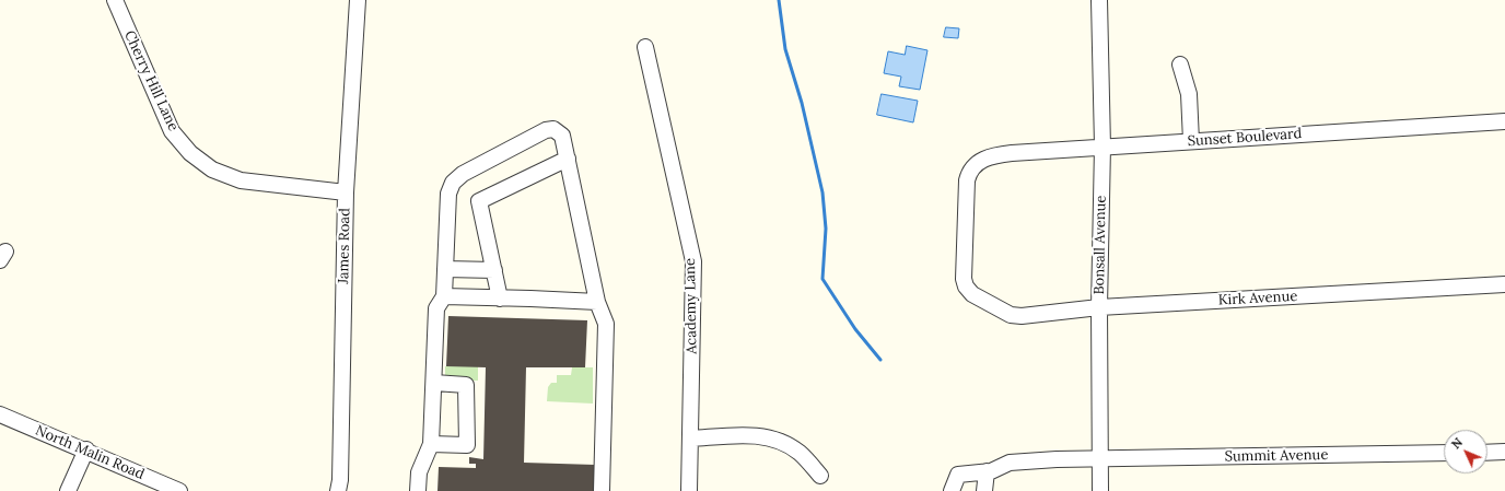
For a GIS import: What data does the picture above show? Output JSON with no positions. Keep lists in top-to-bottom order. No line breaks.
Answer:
{"streets":{"street":["Cherry Hill Lane","Sunset Boulevard","Bonsall Avenue","James Road","Kirk Avenue","Academy Lane","North Malin Road","Summit Avenue"]},"crossings":[["Cherry Hill Lane","James Road"],["Sunset Boulevard","Bonsall Avenue"],["Sunset Boulevard","Kirk Avenue"],["Bonsall Avenue","Kirk Avenue"],["Bonsall Avenue","Summit Avenue"]],"north":"top left"}
